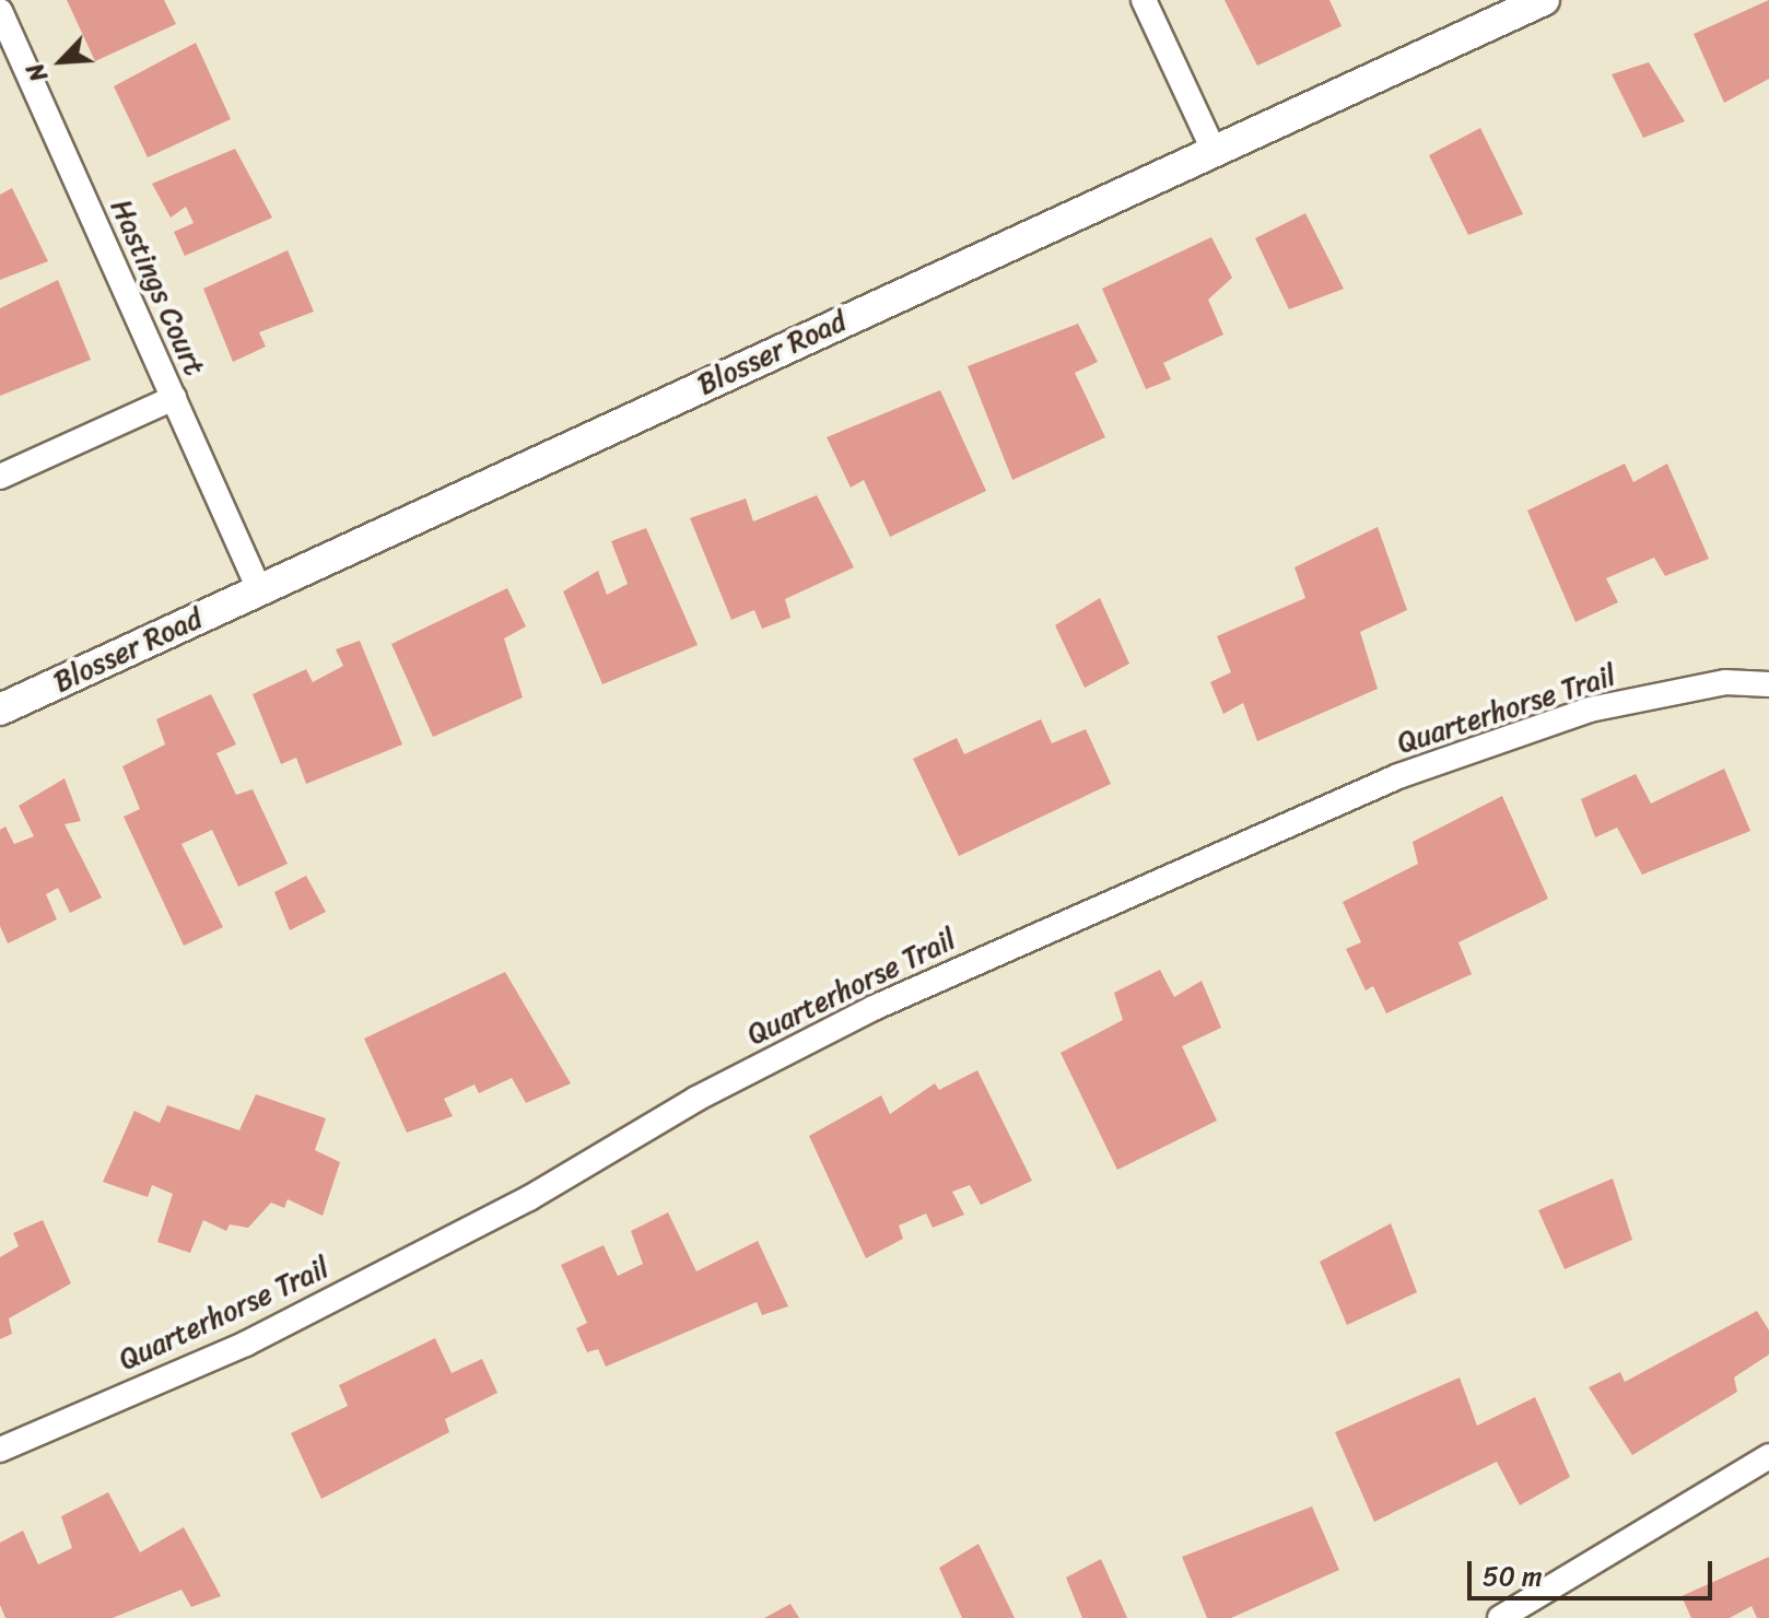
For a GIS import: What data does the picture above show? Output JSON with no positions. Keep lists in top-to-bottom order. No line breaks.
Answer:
{"streets":{"street":["Hastings Court","Blosser Road","Quarterhorse Trail"]},"crossings":[["Hastings Court","Blosser Road"]],"scale_bar":"50 m","north":"bottom left"}
